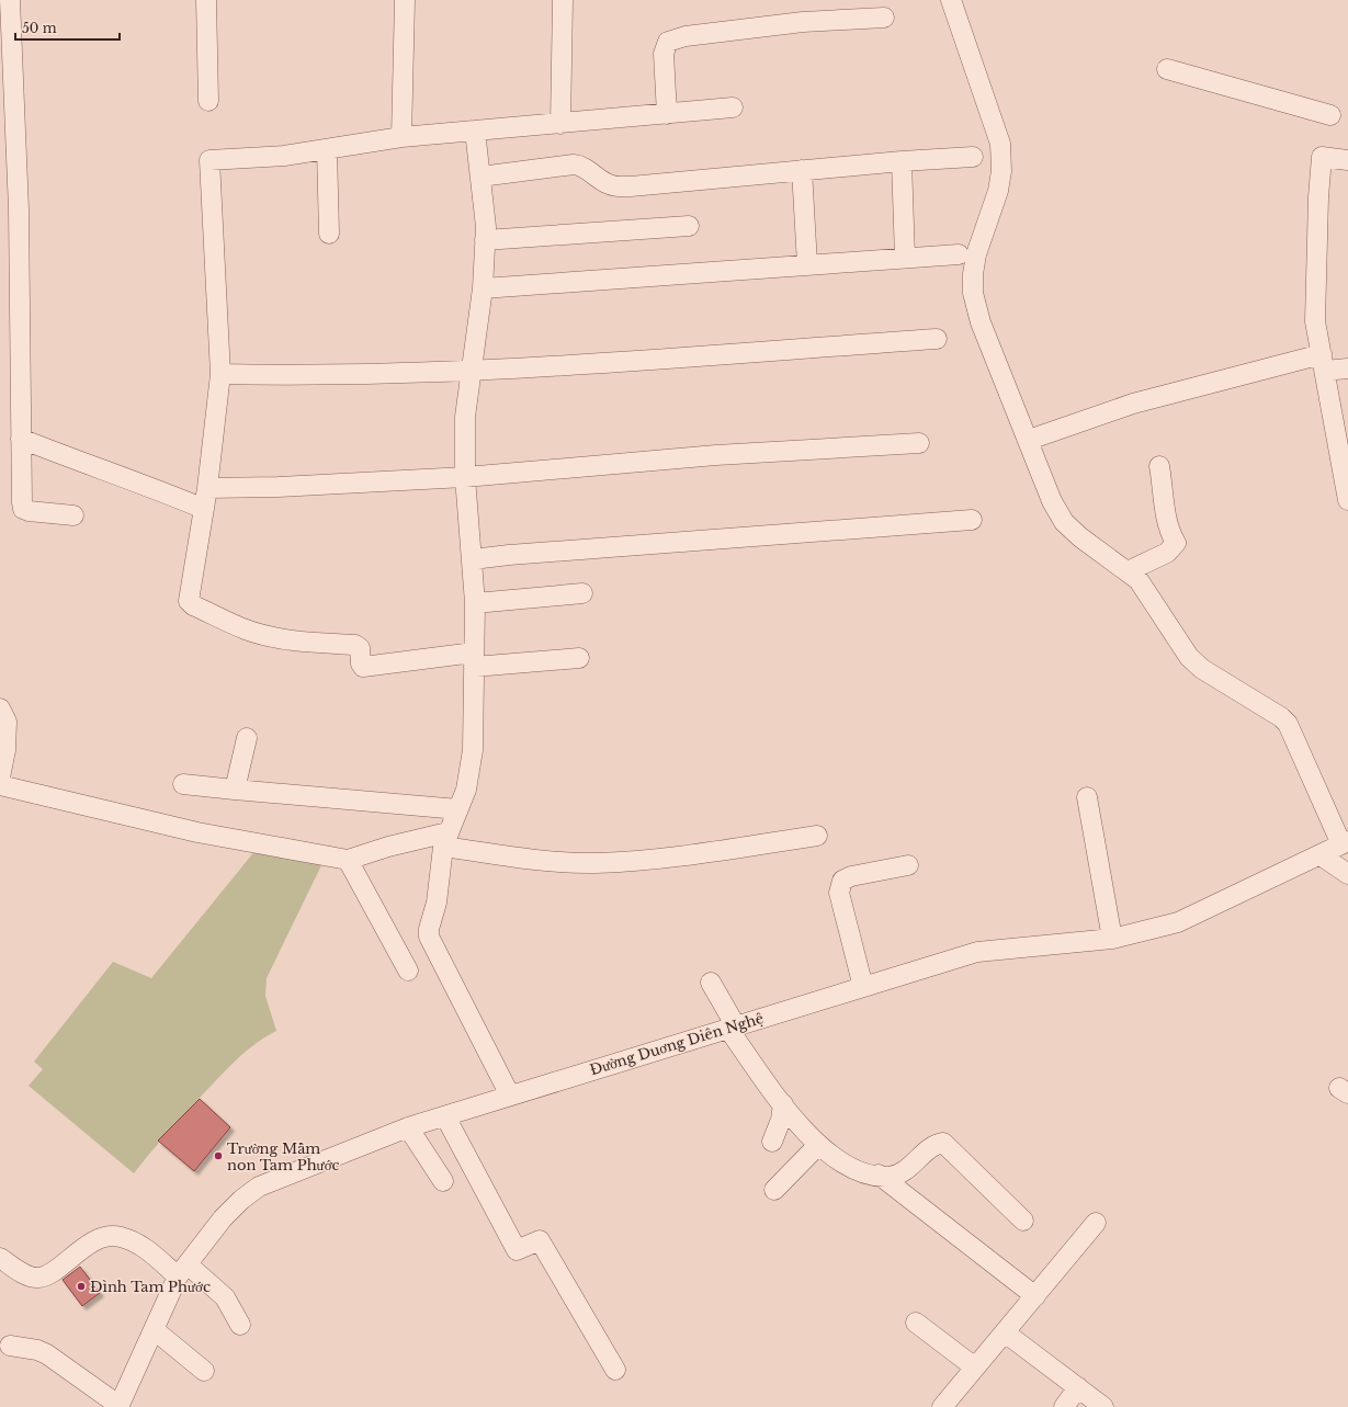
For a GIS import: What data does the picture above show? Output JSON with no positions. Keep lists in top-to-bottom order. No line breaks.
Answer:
{"streets":{"street":["Đường Duơng Diên Nghệ"]},"places":["Trường Mầm non Tam Phước","Đình Tam Phước"],"scale_bar":"50 m"}
